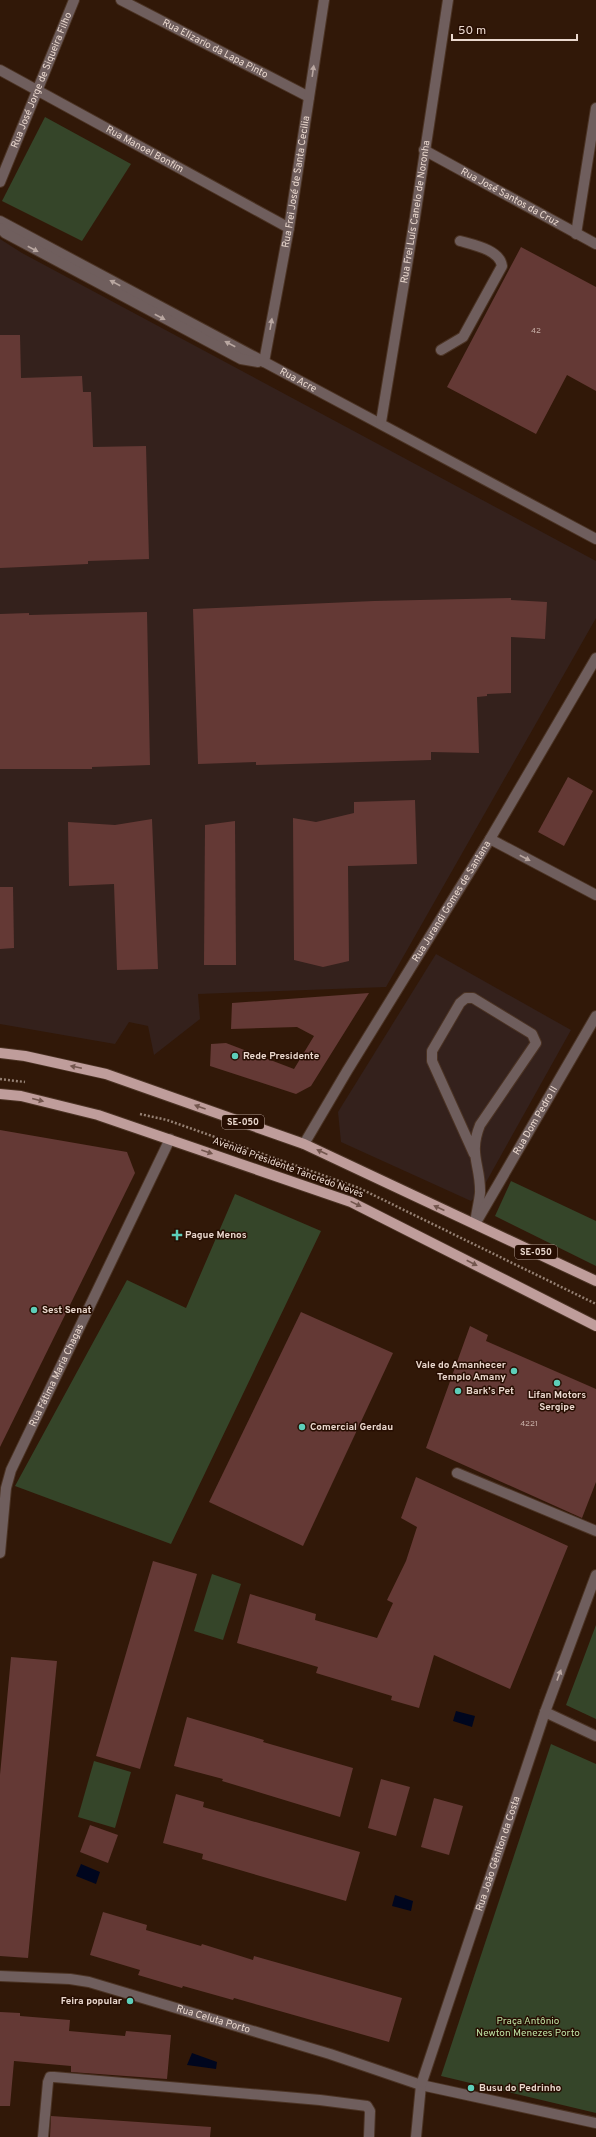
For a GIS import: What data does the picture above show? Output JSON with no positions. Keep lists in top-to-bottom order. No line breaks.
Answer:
{"streets":{"main road":["SE-050","Avenida Presidente Tancredo Neves"],"street":["Rua Elizario da Lapa Pinto","Rua José Jorge de Siqueira Filho","Rua Manoel Bonfim","Rua Frei José de Santa Cecilia","Rua José Santos da Cruz","Rua Frei Luís Canelo de Noronha","Rua Acre","Rua Jurandi Gomes de Santana","Rua Dom Pedro II","Rua Fátima Maria Chagas","Rua João Gêniton da Costa","Rua Celuta Porto"]},"crossings":[["Rua Elizario da Lapa Pinto","Rua Frei José de Santa Cecilia"],["Rua José Jorge de Siqueira Filho","Rua Manoel Bonfim"],["Rua Manoel Bonfim","Rua Frei José de Santa Cecilia"],["Rua Frei José de Santa Cecilia","Rua Acre"],["Rua José Santos da Cruz","Rua Frei Luís Canelo de Noronha"],["Rua Frei Luís Canelo de Noronha","Rua Acre"],["Rua Jurandi Gomes de Santana","SE-050"],["Rua Dom Pedro II","SE-050"],["Avenida Presidente Tancredo Neves","Rua Fátima Maria Chagas"],["Rua João Gêniton da Costa","Rua Celuta Porto"]],"one_way":["Rua Frei José de Santa Cecilia"],"parks":["Praça Antônio Newton Menezes Porto"],"places":{"other":["Rede Presidente","Sest Senat","Vale do Amanhecer Templo Amany","Lifan Motors Sergipe","Bark's Pet","Comercial Gerdau","Feira popular","Busu do Pedrinho"],"health":["Pague Menos"]},"house_numbers":["42","4221"],"scale_bar":"50 m"}
